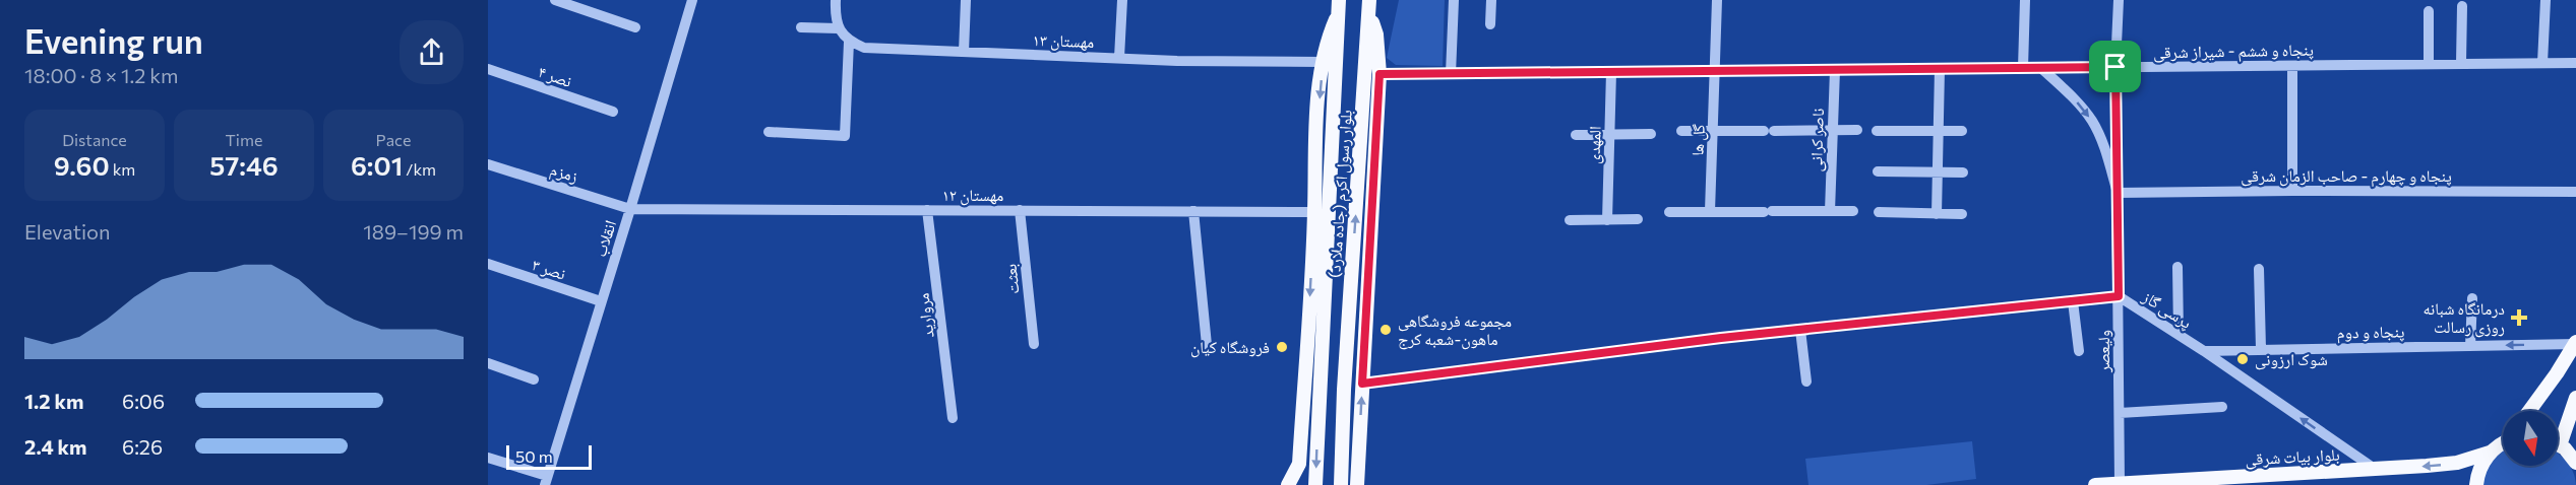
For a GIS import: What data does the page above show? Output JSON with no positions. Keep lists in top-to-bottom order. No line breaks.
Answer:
{"streets":{"main road":["بلوار رسول اکرم (جاده ملارد)","بلوار بیات شرقی"],"street":["مهستان ۱۳","پنجاه و ششم - شیراز شرقی","نصر ۴","گل ها","ناصر کرانی","المهدی","زمزم","پنجاه و چهارم - صاحب الزمان شرقی","مهستان ۱۲","انقلاب","نصر ۳","بعثت","پرسی گاز","مروارید","پنجاه و دوم","ولیعصر"]},"crossings":[["پنجاه و ششم - شیراز شرقی","گل ها"],["پنجاه و ششم - شیراز شرقی","ناصر کرانی"],["پنجاه و ششم - شیراز شرقی","المهدی"],["پنجاه و ششم - شیراز شرقی","ولیعصر"],["زمزم","مهستان ۱۲"],["زمزم","انقلاب"],["پنجاه و چهارم - صاحب الزمان شرقی","ولیعصر"],["مهستان ۱۲","انقلاب"],["مهستان ۱۲","بعثت"],["مهستان ۱۲","مروارید"],["انقلاب","نصر ۳"],["پرسی گاز","پنجاه و دوم"],["پرسی گاز","ولیعصر"],["پرسی گاز","بلوار بیات شرقی"],["ولیعصر","بلوار بیات شرقی"]],"places":{"health":["درمانگاه شبانه روزی رسالت"],"other":["مجموعه فروشگاهی ماهون-شعبه کرج","فروشگاه کیان","شوک ارزونی"]},"scale_bar":"50 m","north":"bottom","page":{"heading":["Evening run","18:00 · 8 × 1.2 km"],"stats":[["Distance","9.60 km"],["Time","57:46"],["Pace","6:01 /km"]],"chart":["Elevation","189–199 m"],"list":[{"name":"1.2 km","note":"6:06"},{"name":"2.4 km","note":"6:26"}],"scale":"50 m"}}
